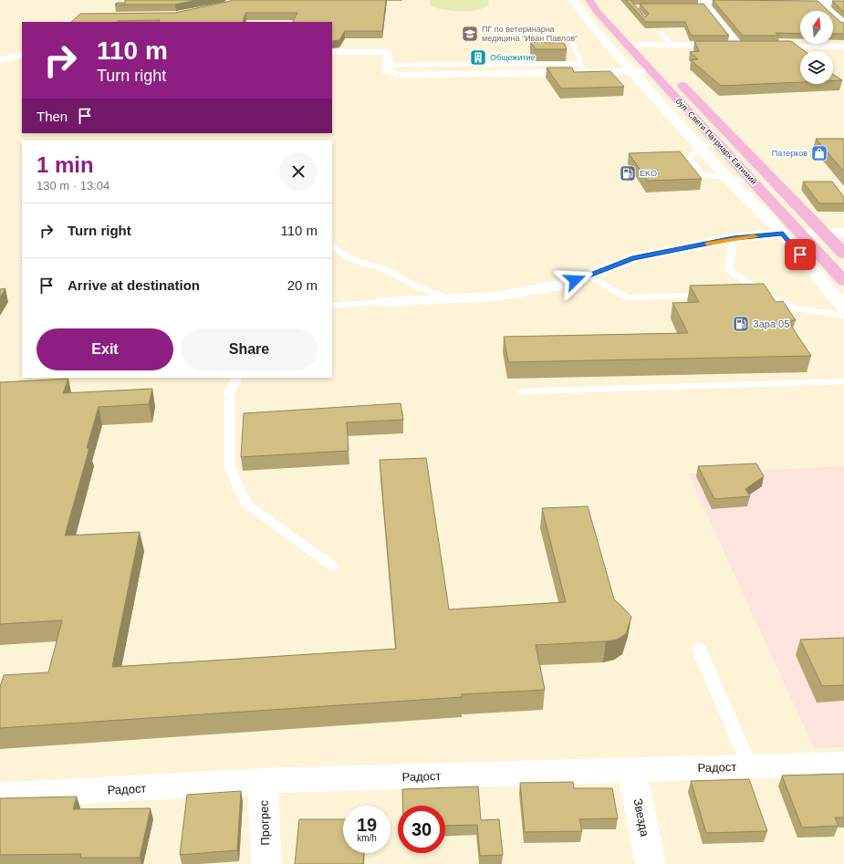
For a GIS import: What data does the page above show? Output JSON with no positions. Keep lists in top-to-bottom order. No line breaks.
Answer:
{"streets":{"main road":["бул. Свети Патриарх Евтимий"],"street":["Радост","Звезда","Прогрес"]},"crossings":[["Радост","Звезда"],["Радост","Прогрес"]],"places":{"school or university":["ПГ по ветеринарна медицина \"Иван Павлов\""],"building":["Общежитие"],"shop":["Патерков"],"fuel station":["EKO","Зара 05"]},"north":"top","page":{"turn":["110 m","Turn right"],"then":"Then","heading":["1 min","130 m · 13:04"],"list":[{"name":"Turn right","value":"110 m"},{"name":"Arrive at destination","value":"20 m"}],"buttons":["Exit","Share"],"speed":"19 km/h","limit":"30"}}
